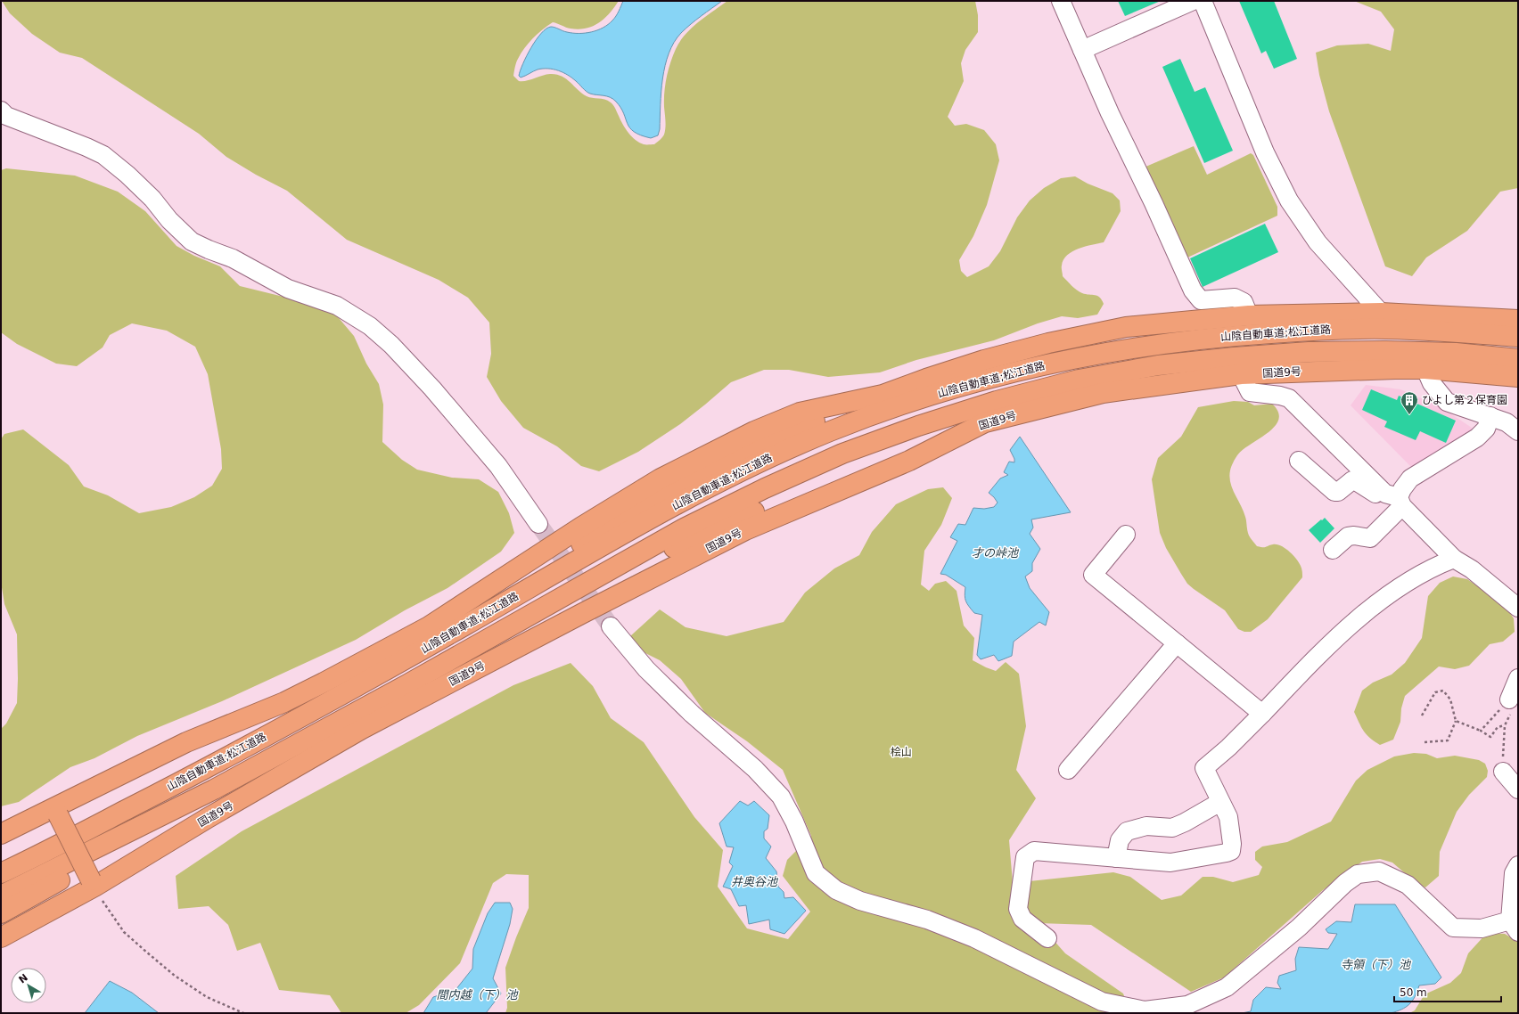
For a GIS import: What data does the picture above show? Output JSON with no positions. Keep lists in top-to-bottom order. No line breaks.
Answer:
{"streets":{"highway":["山陰自動車道;松江道路","国道9号"]},"water":["才の峠池","井奥谷池","寺領（下）池","間内越（下）池"],"parks":["桧山"],"places":{"building":["ひよし第２保育園"]},"scale_bar":"50 m","north":"top left"}
